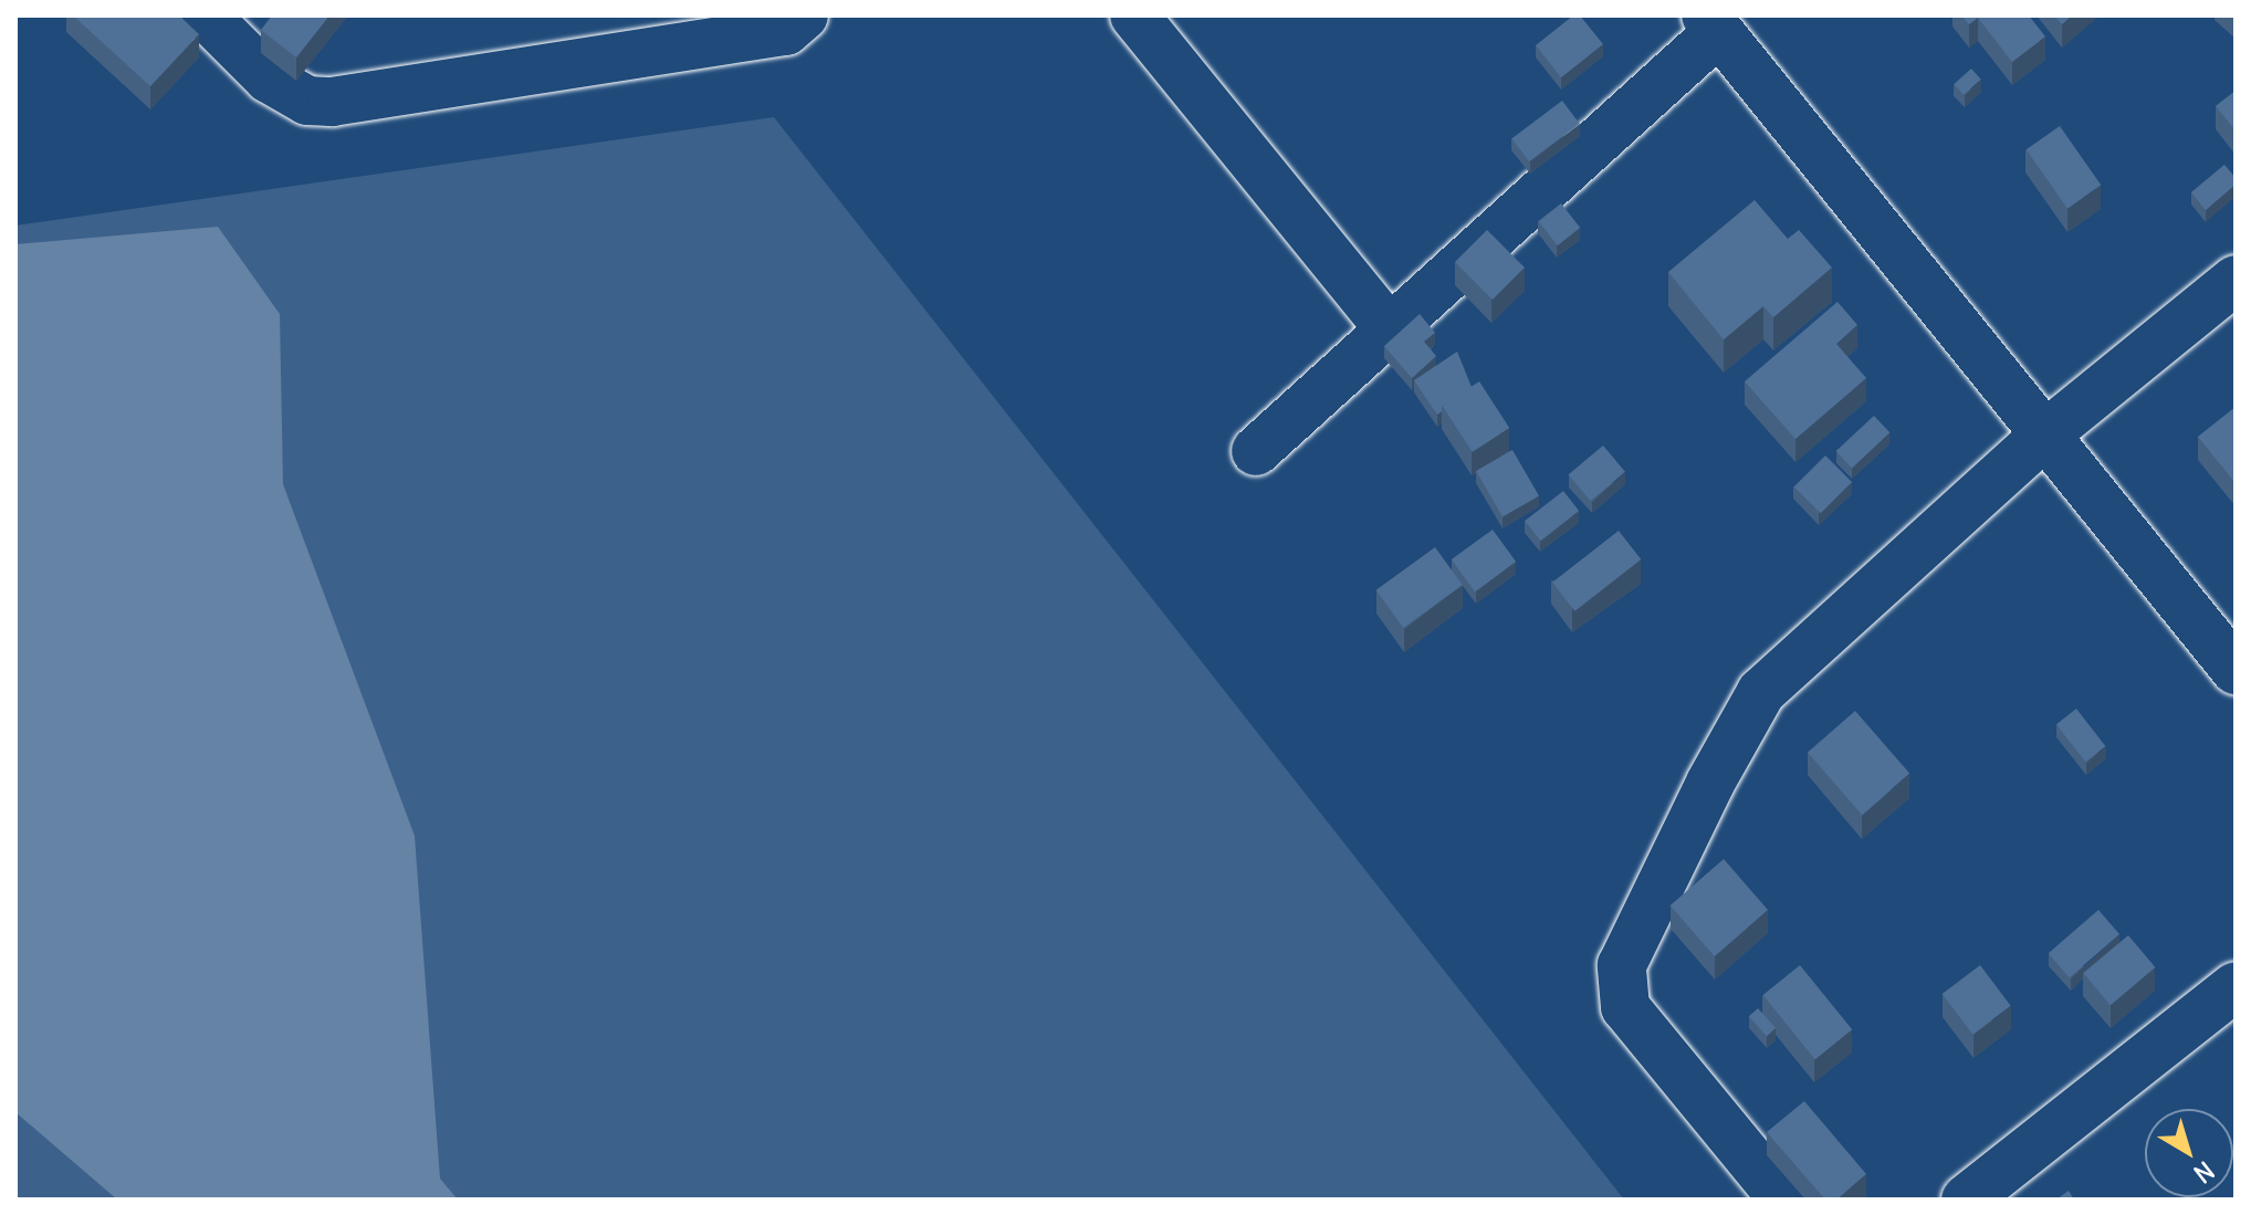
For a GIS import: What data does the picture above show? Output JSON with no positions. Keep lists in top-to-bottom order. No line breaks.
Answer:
{"north":"bottom right"}
